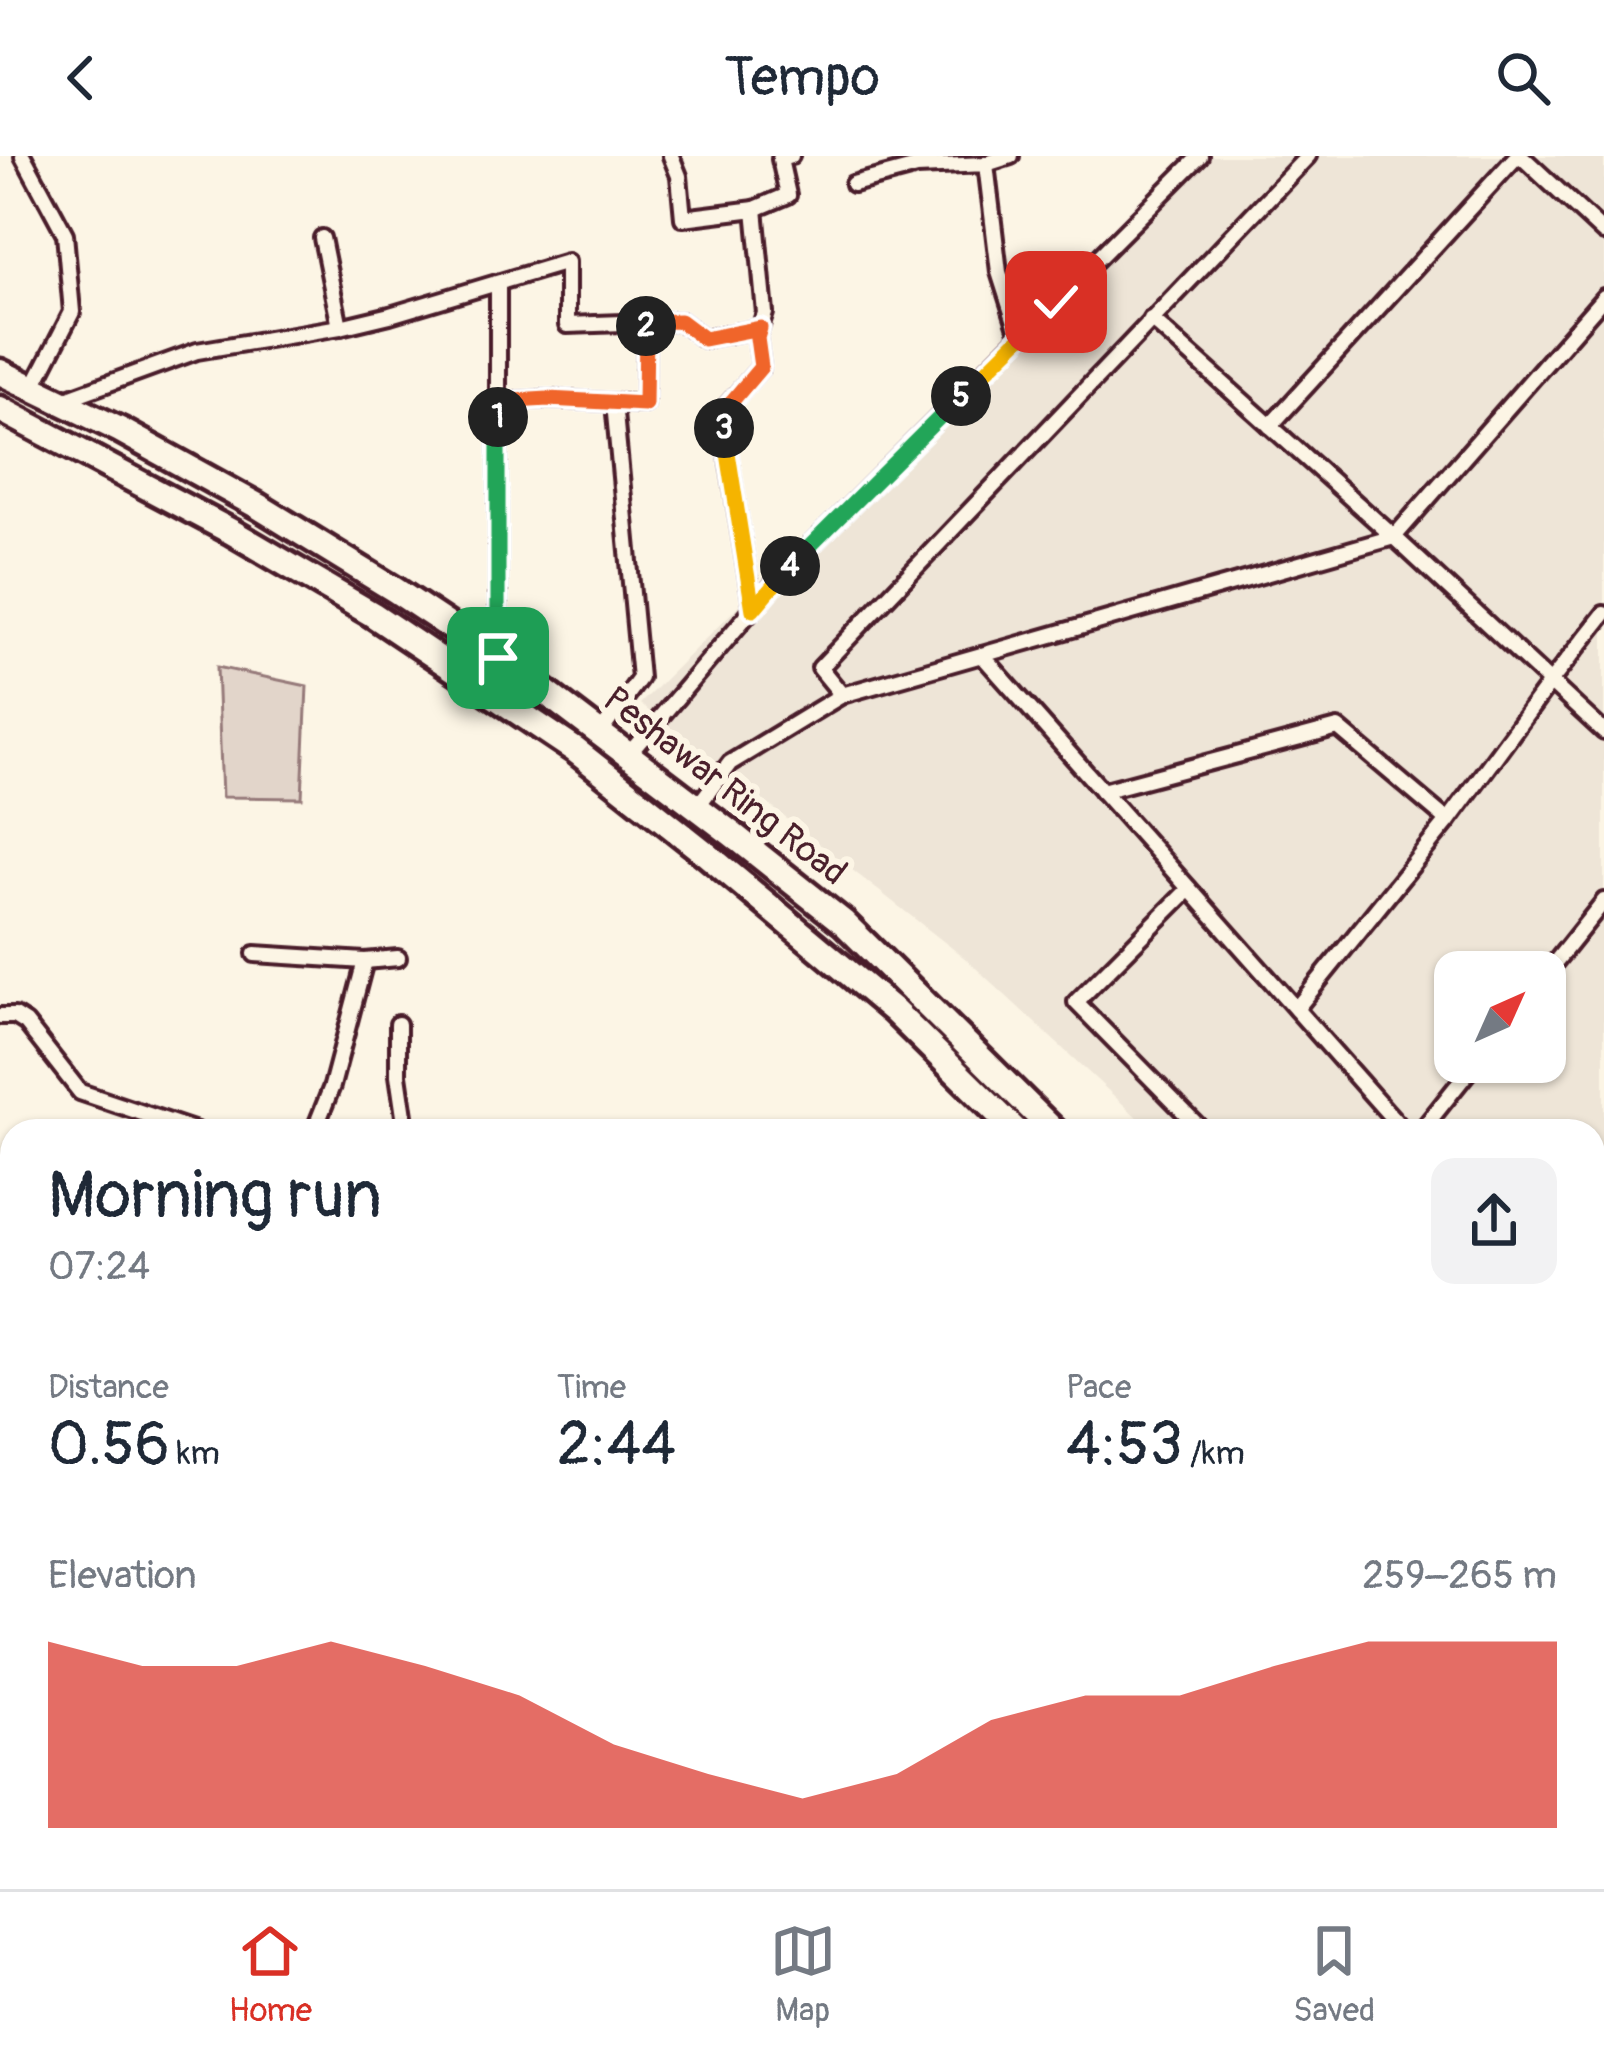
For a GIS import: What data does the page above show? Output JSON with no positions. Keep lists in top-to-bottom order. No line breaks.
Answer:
{"streets":{"highway":["Peshawar Ring Road"]},"north":"top right","page":{"header":"Tempo","pins":["2","5","1","3","4"],"heading":["Morning run","07:24"],"stats":[["Distance","0.56 km"],["Time","2:44"],["Pace","4:53 /km"]],"chart":["Elevation","259–265 m"],"tabs":["Home","Map","Saved"]}}
